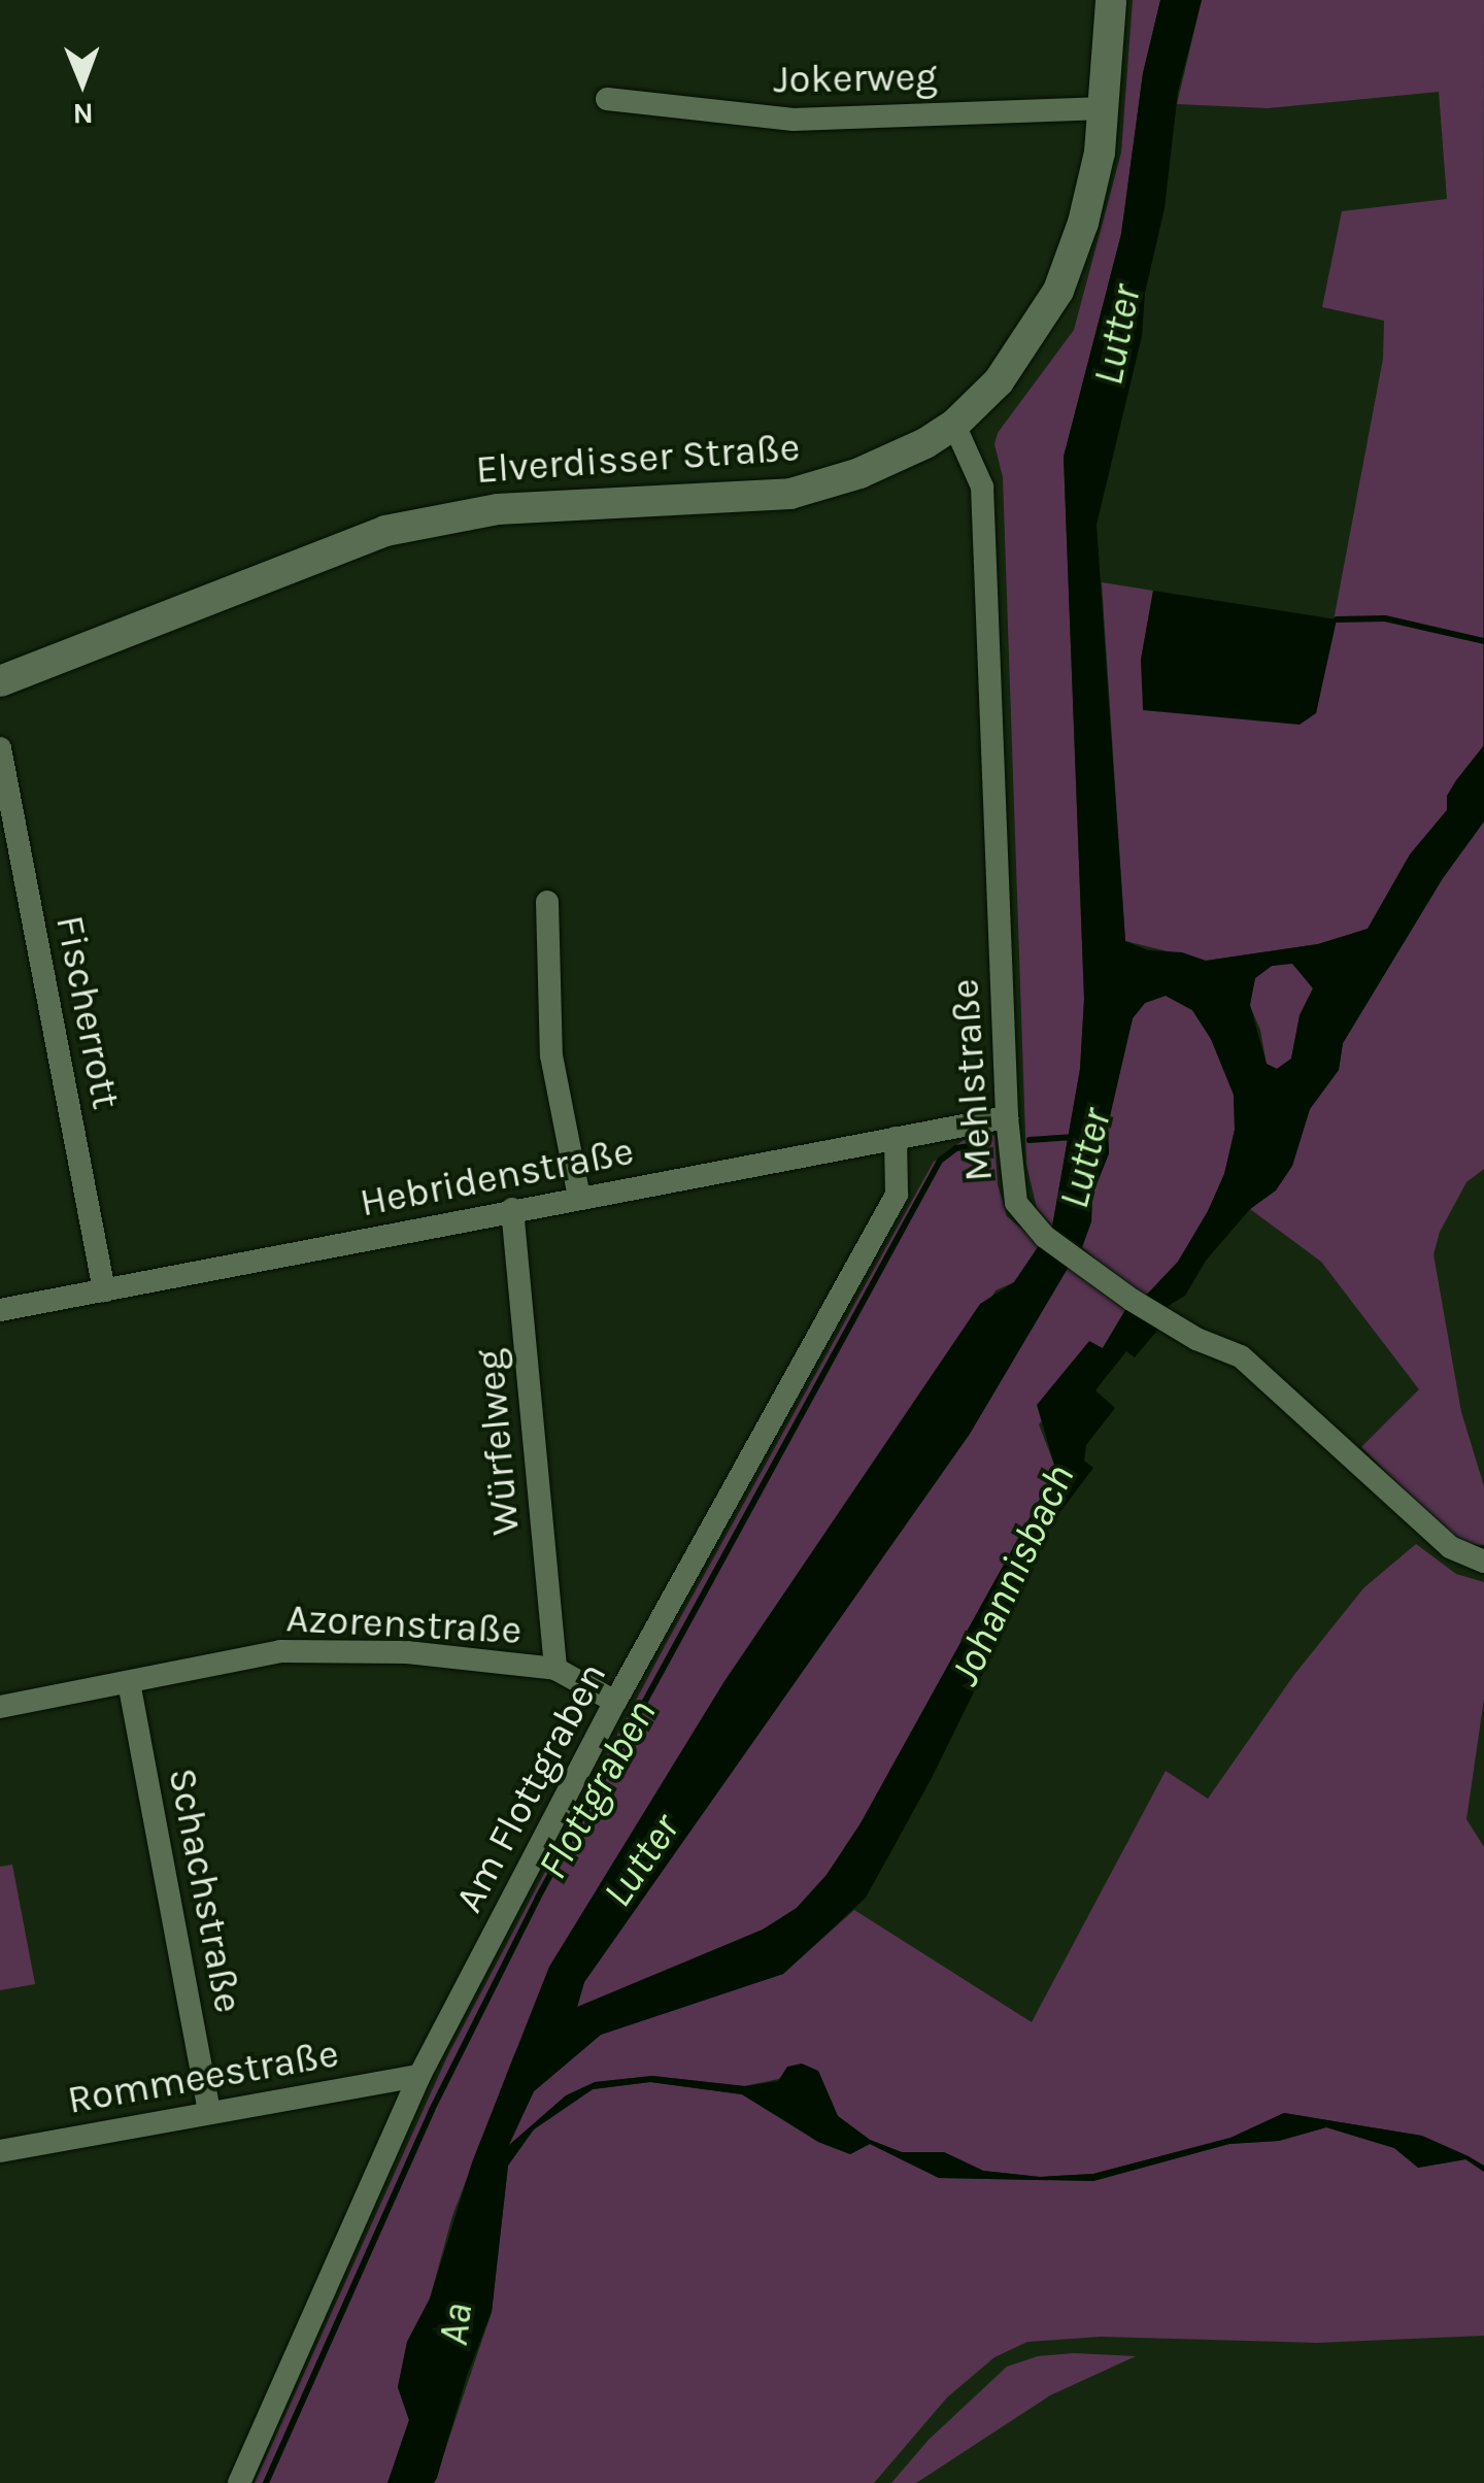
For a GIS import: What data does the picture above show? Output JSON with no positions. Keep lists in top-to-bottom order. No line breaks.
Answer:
{"streets":{"street":["Jokerweg","Elverdisser Straße","Fischerrott","Mehlstraße","Hebridenstraße","Würfelweg","Azorenstraße","Am Flottgraben","Schachstraße","Rommeestraße"]},"crossings":[["Jokerweg","Elverdisser Straße"],["Elverdisser Straße","Mehlstraße"],["Fischerrott","Hebridenstraße"],["Mehlstraße","Hebridenstraße"],["Hebridenstraße","Würfelweg"],["Hebridenstraße","Am Flottgraben"],["Würfelweg","Azorenstraße"],["Azorenstraße","Am Flottgraben"],["Azorenstraße","Schachstraße"],["Am Flottgraben","Rommeestraße"],["Schachstraße","Rommeestraße"]],"water":["Lutter","Johannisbach","Flottgraben","Aa"],"north":"bottom"}
